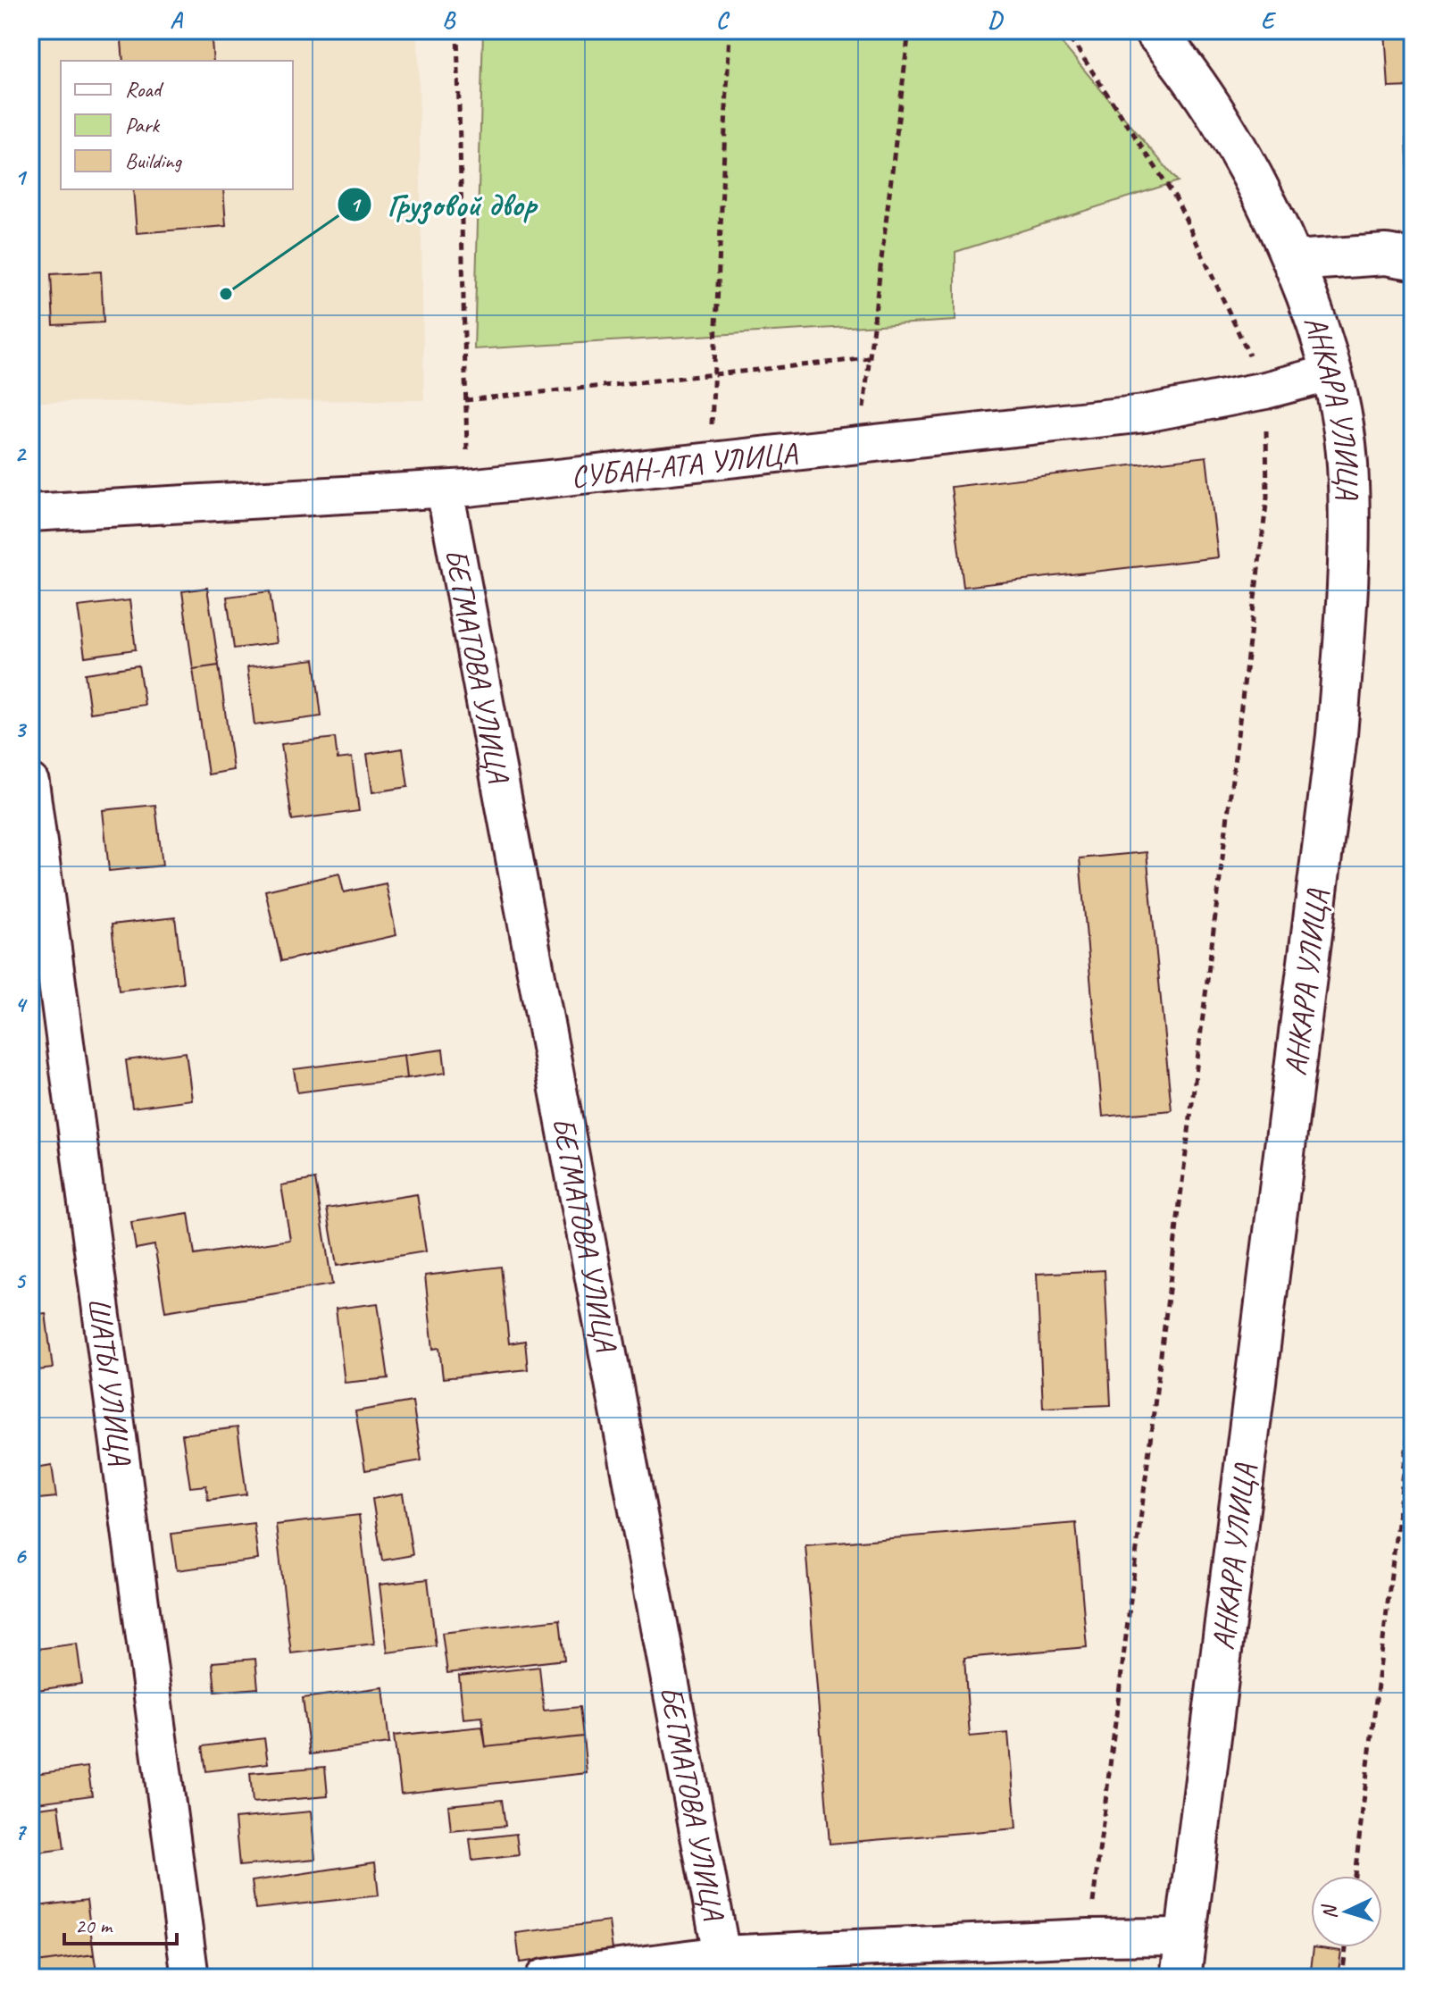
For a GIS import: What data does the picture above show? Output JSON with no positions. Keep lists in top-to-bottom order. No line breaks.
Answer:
{"streets":{"main road":["АНКАРА УЛИЦА"],"street":["СУБАН-АТА УЛИЦА","БЕГМАТОВА УЛИЦА","ШАТЫ УЛИЦА"]},"crossings":[["АНКАРА УЛИЦА","СУБАН-АТА УЛИЦА"],["СУБАН-АТА УЛИЦА","БЕГМАТОВА УЛИЦА"]],"places":["Грузовой двор"],"legend":["Road","Park","Building"],"scale_bar":"20 m","north":"left","grid":{"columns":["A","B","C","D","E"],"rows":["1","2","3","4","5","6","7"]}}
